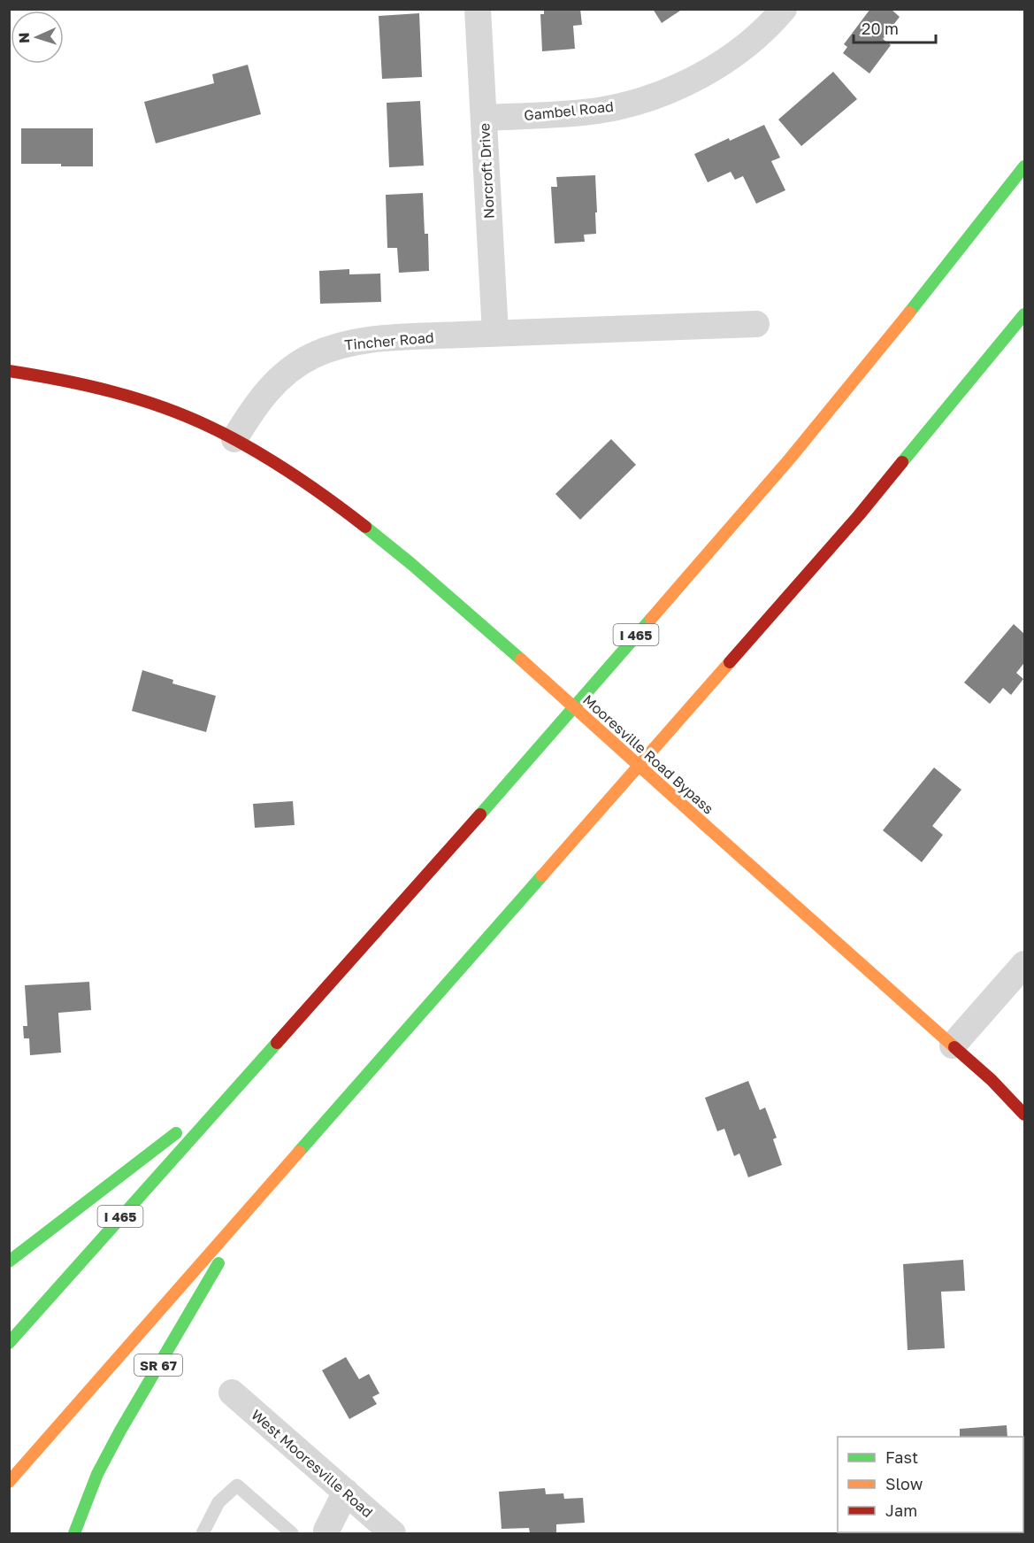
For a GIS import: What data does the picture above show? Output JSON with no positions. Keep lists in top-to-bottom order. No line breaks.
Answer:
{"streets":{"main road":["I 465","Mooresville Road Bypass","SR 67"],"street":["Gambel Road","Norcroft Drive","Tincher Road","West Mooresville Road"]},"crossings":[["Gambel Road","Norcroft Drive"],["Norcroft Drive","Tincher Road"],["Tincher Road","Mooresville Road Bypass"]],"legend":["Fast","Slow","Jam"],"scale_bar":"20 m","north":"left"}
